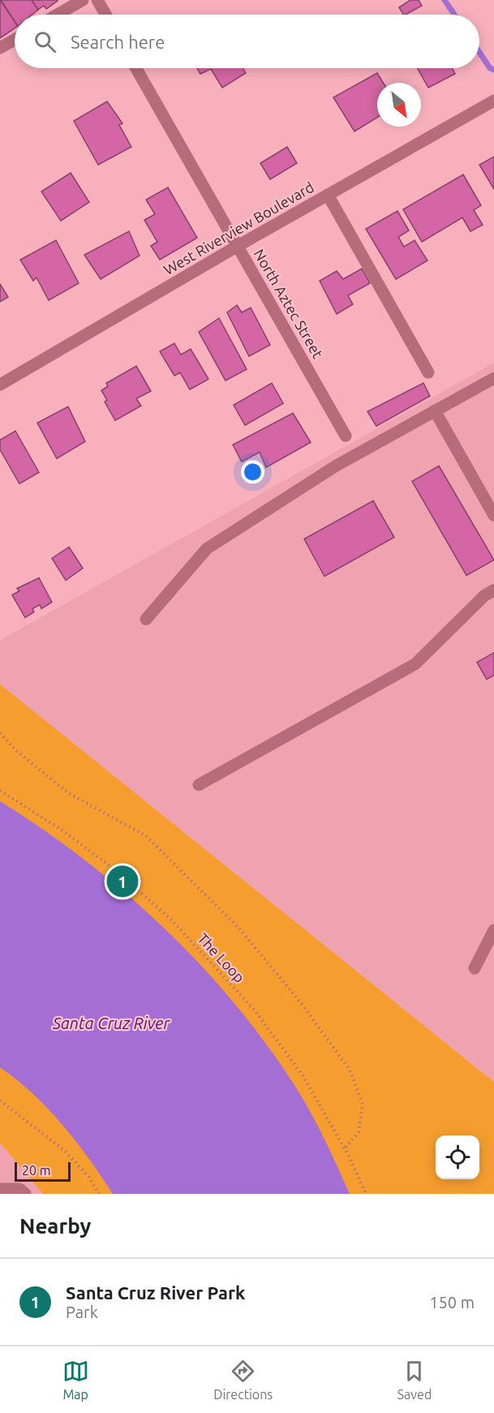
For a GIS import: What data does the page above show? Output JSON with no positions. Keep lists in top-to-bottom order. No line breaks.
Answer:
{"streets":{"street":["West Riverview Boulevard","North Aztec Street"],"path":["The Loop"]},"crossings":[["West Riverview Boulevard","North Aztec Street"]],"water":["Santa Cruz River"],"scale_bar":"20 m","north":"bottom right","page":{"search":"Search here","pins":"1","scale":"20 m","heading":"Nearby","list":[{"mark":"1","name":"Santa Cruz River Park","note":"Park","value":"150 m"}],"nav":["Map","Directions","Saved"]}}
